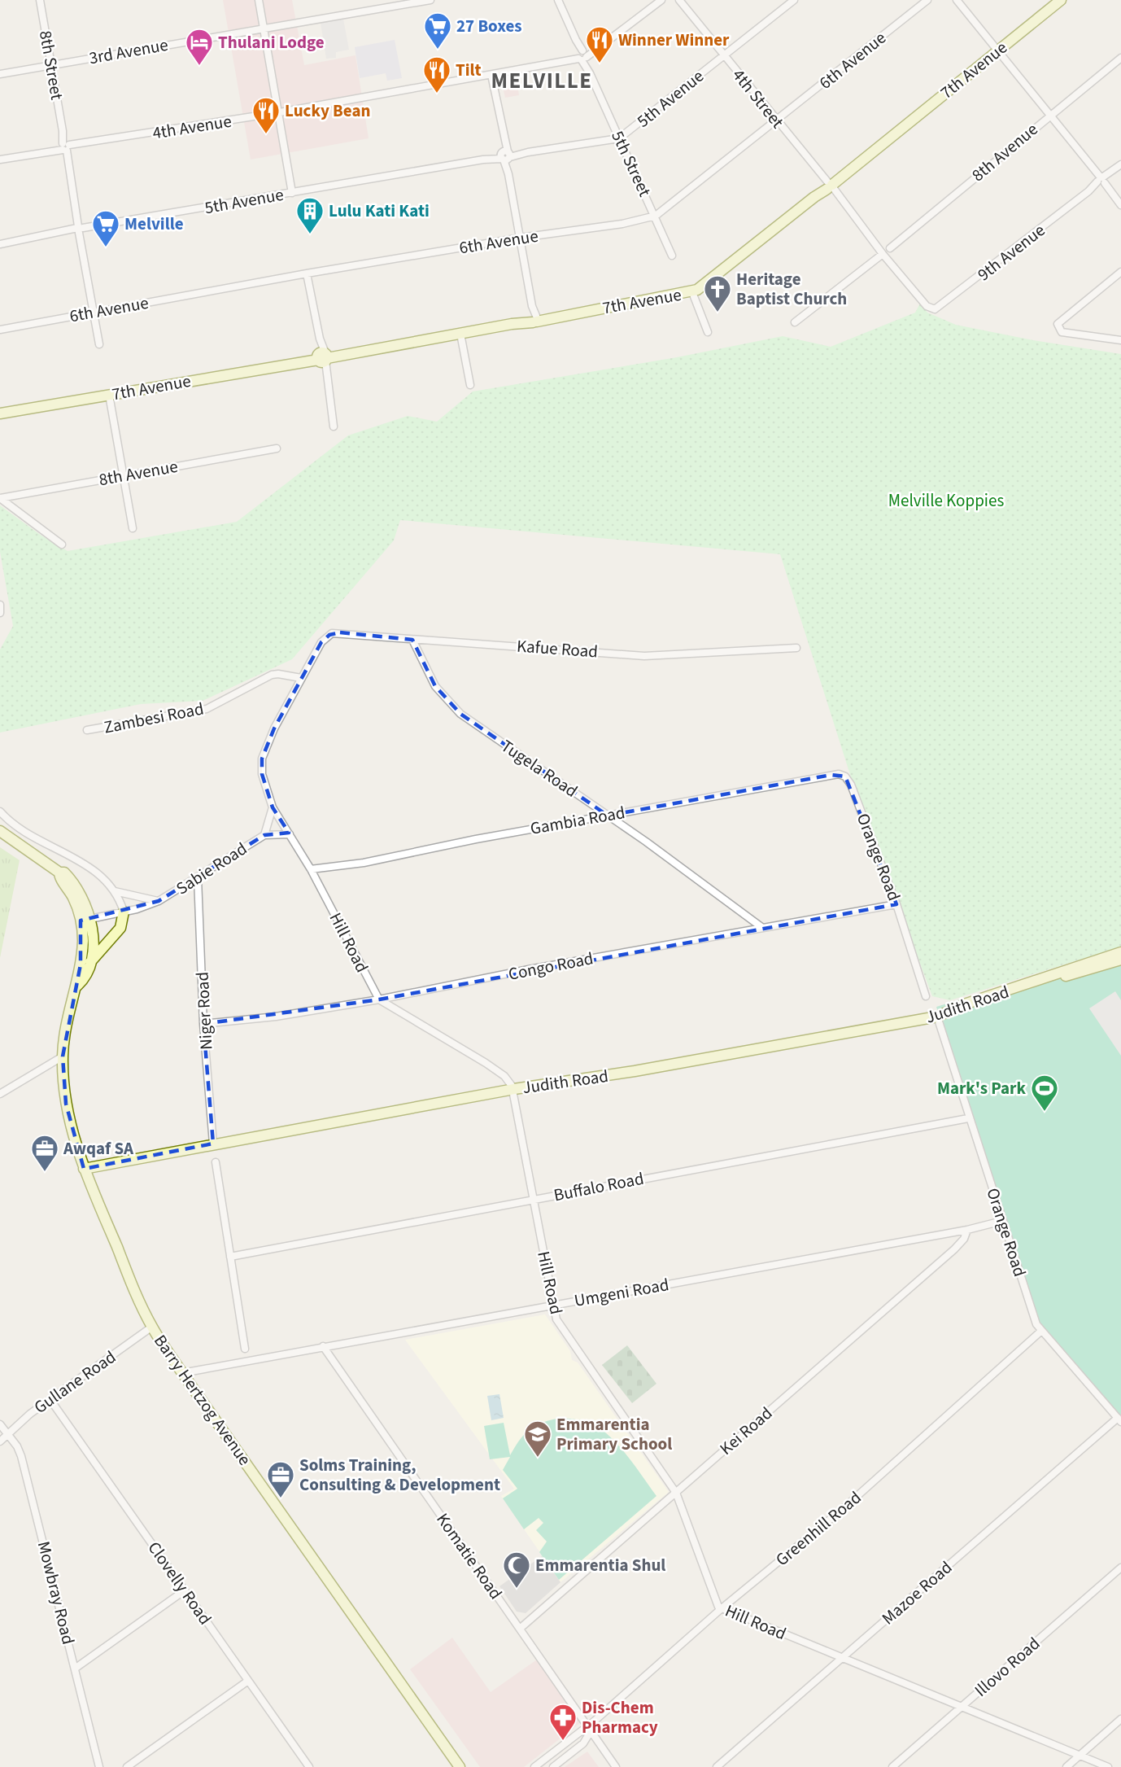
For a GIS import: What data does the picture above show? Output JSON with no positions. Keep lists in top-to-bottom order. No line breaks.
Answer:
{"streets":{"street":["3rd Avenue","6th Avenue","8th Street","7th Avenue","5th Avenue","4th Street","4th Avenue","8th Avenue","5th Street","9th Avenue","Kafue Road","Zambesi Road","Tugela Road","Gambia Road","Orange Road","Sabie Road","Hill Road","Congo Road","Judith Road","Niger Road","Buffalo Road","Umgeni Road","Gullane Road","Barry Hertzog Avenue","Kei Road","Greenhill Road","Komatie Road","Clovelly Road","Mowbray Road","Mazoe Road","Illovo Road"]},"crossings":[["3rd Avenue","8th Street"],["6th Avenue","8th Street"],["6th Avenue","4th Street"],["6th Avenue","5th Street"],["8th Street","5th Avenue"],["8th Street","4th Avenue"],["7th Avenue","4th Street"],["5th Avenue","4th Street"],["5th Avenue","5th Street"],["4th Street","9th Avenue"],["4th Avenue","5th Street"],["Kafue Road","Tugela Road"],["Kafue Road","Hill Road"],["Zambesi Road","Hill Road"],["Tugela Road","Gambia Road"],["Tugela Road","Congo Road"],["Gambia Road","Orange Road"],["Gambia Road","Hill Road"],["Orange Road","Congo Road"],["Orange Road","Judith Road"],["Orange Road","Buffalo Road"],["Orange Road","Umgeni Road"],["Orange Road","Greenhill Road"],["Orange Road","Mazoe Road"],["Sabie Road","Hill Road"],["Sabie Road","Niger Road"],["Sabie Road","Barry Hertzog Avenue"],["Hill Road","Congo Road"],["Hill Road","Judith Road"],["Hill Road","Buffalo Road"],["Hill Road","Umgeni Road"],["Hill Road","Kei Road"],["Hill Road","Greenhill Road"],["Hill Road","Mazoe Road"],["Hill Road","Illovo Road"],["Congo Road","Niger Road"],["Judith Road","Niger Road"],["Judith Road","Barry Hertzog Avenue"],["Umgeni Road","Barry Hertzog Avenue"],["Umgeni Road","Kei Road"],["Umgeni Road","Komatie Road"],["Gullane Road","Barry Hertzog Avenue"],["Gullane Road","Clovelly Road"],["Gullane Road","Mowbray Road"],["Kei Road","Komatie Road"],["Greenhill Road","Komatie Road"]],"districts":["MELVILLE"],"parks":["Melville Koppies"],"places":{"supermarket":["27 Boxes","Melville"],"restaurant":["Winner Winner","Tilt","Lucky Bean"],"hotel":["Thulani Lodge"],"building":["Lulu Kati Kati"],"church":["Heritage Baptist Church"],"sports":["Mark's Park"],"office":["Awqaf SA","Solms Training, Consulting & Development"],"school or university":["Emmarentia Primary School"],"mosque":["Emmarentia Shul"],"pharmacy":["Dis-Chem Pharmacy"]}}
